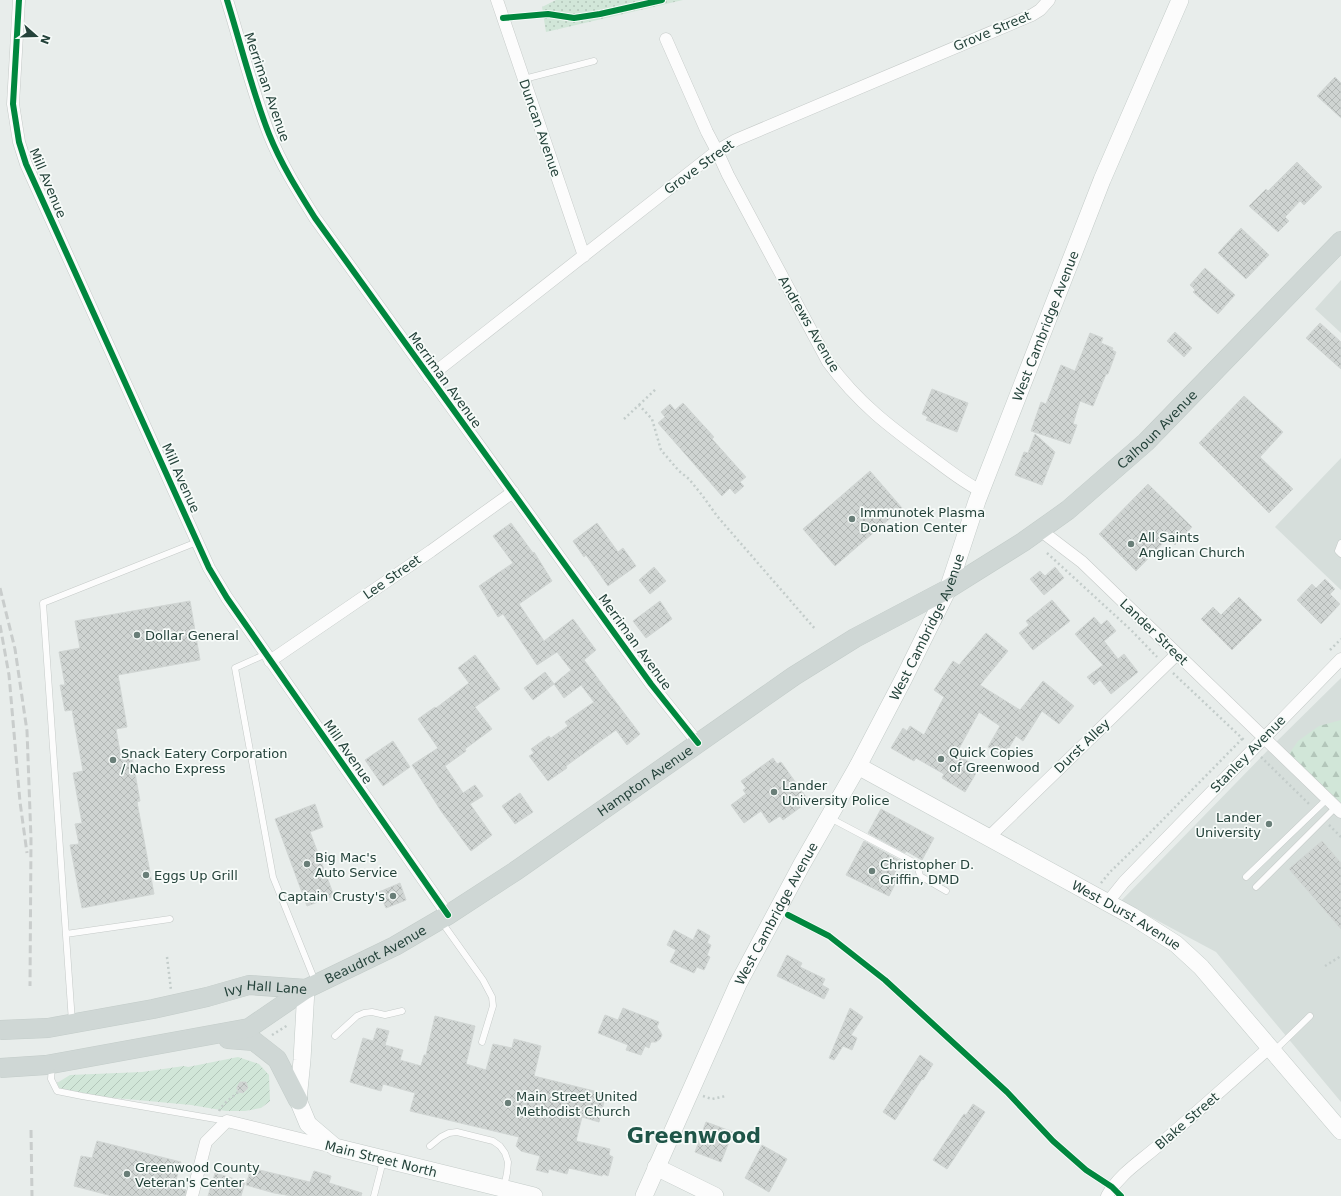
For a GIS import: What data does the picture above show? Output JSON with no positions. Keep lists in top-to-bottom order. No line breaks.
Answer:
{"streets":{"main road":["West Cambridge Avenue","Calhoun Avenue","Hampton Avenue","West Durst Avenue","Beaudrot Avenue","Ivy Hall Lane","Main Street North"],"street":["Grove Street","Merriman Avenue","Duncan Avenue","Mill Avenue","Andrews Avenue","Lee Street","Lander Street","Durst Alley","Stanley Avenue","Blake Street"]},"crossings":[["Grove Street","Merriman Avenue"],["Grove Street","Duncan Avenue"],["Grove Street","Andrews Avenue"],["Merriman Avenue","Lee Street"],["Merriman Avenue","Hampton Avenue"],["Mill Avenue","Lee Street"],["Mill Avenue","Hampton Avenue"],["Mill Avenue","Beaudrot Avenue"],["Andrews Avenue","West Cambridge Avenue"],["West Cambridge Avenue","Calhoun Avenue"],["West Cambridge Avenue","Hampton Avenue"],["West Cambridge Avenue","West Durst Avenue"],["Calhoun Avenue","Lander Street"],["Calhoun Avenue","Hampton Avenue"],["Lander Street","Durst Alley"],["Lander Street","Stanley Avenue"],["Durst Alley","West Durst Avenue"],["Stanley Avenue","West Durst Avenue"],["Hampton Avenue","Beaudrot Avenue"],["West Durst Avenue","Blake Street"],["Beaudrot Avenue","Ivy Hall Lane"]],"districts":["Greenwood"],"places":["Immunotek Plasma Donation Center","All Saints Anglican Church","Dollar General","Quick Copies of Greenwood","Snack Eatery Corporation / Nacho Express","Lander University Police","Lander University","Big Mac's Auto Service","Christopher D. Griffin, DMD","Eggs Up Grill","Captain Crusty's","Main Street United Methodist Church","Greenwood County Veteran's Center"],"north":"right"}
